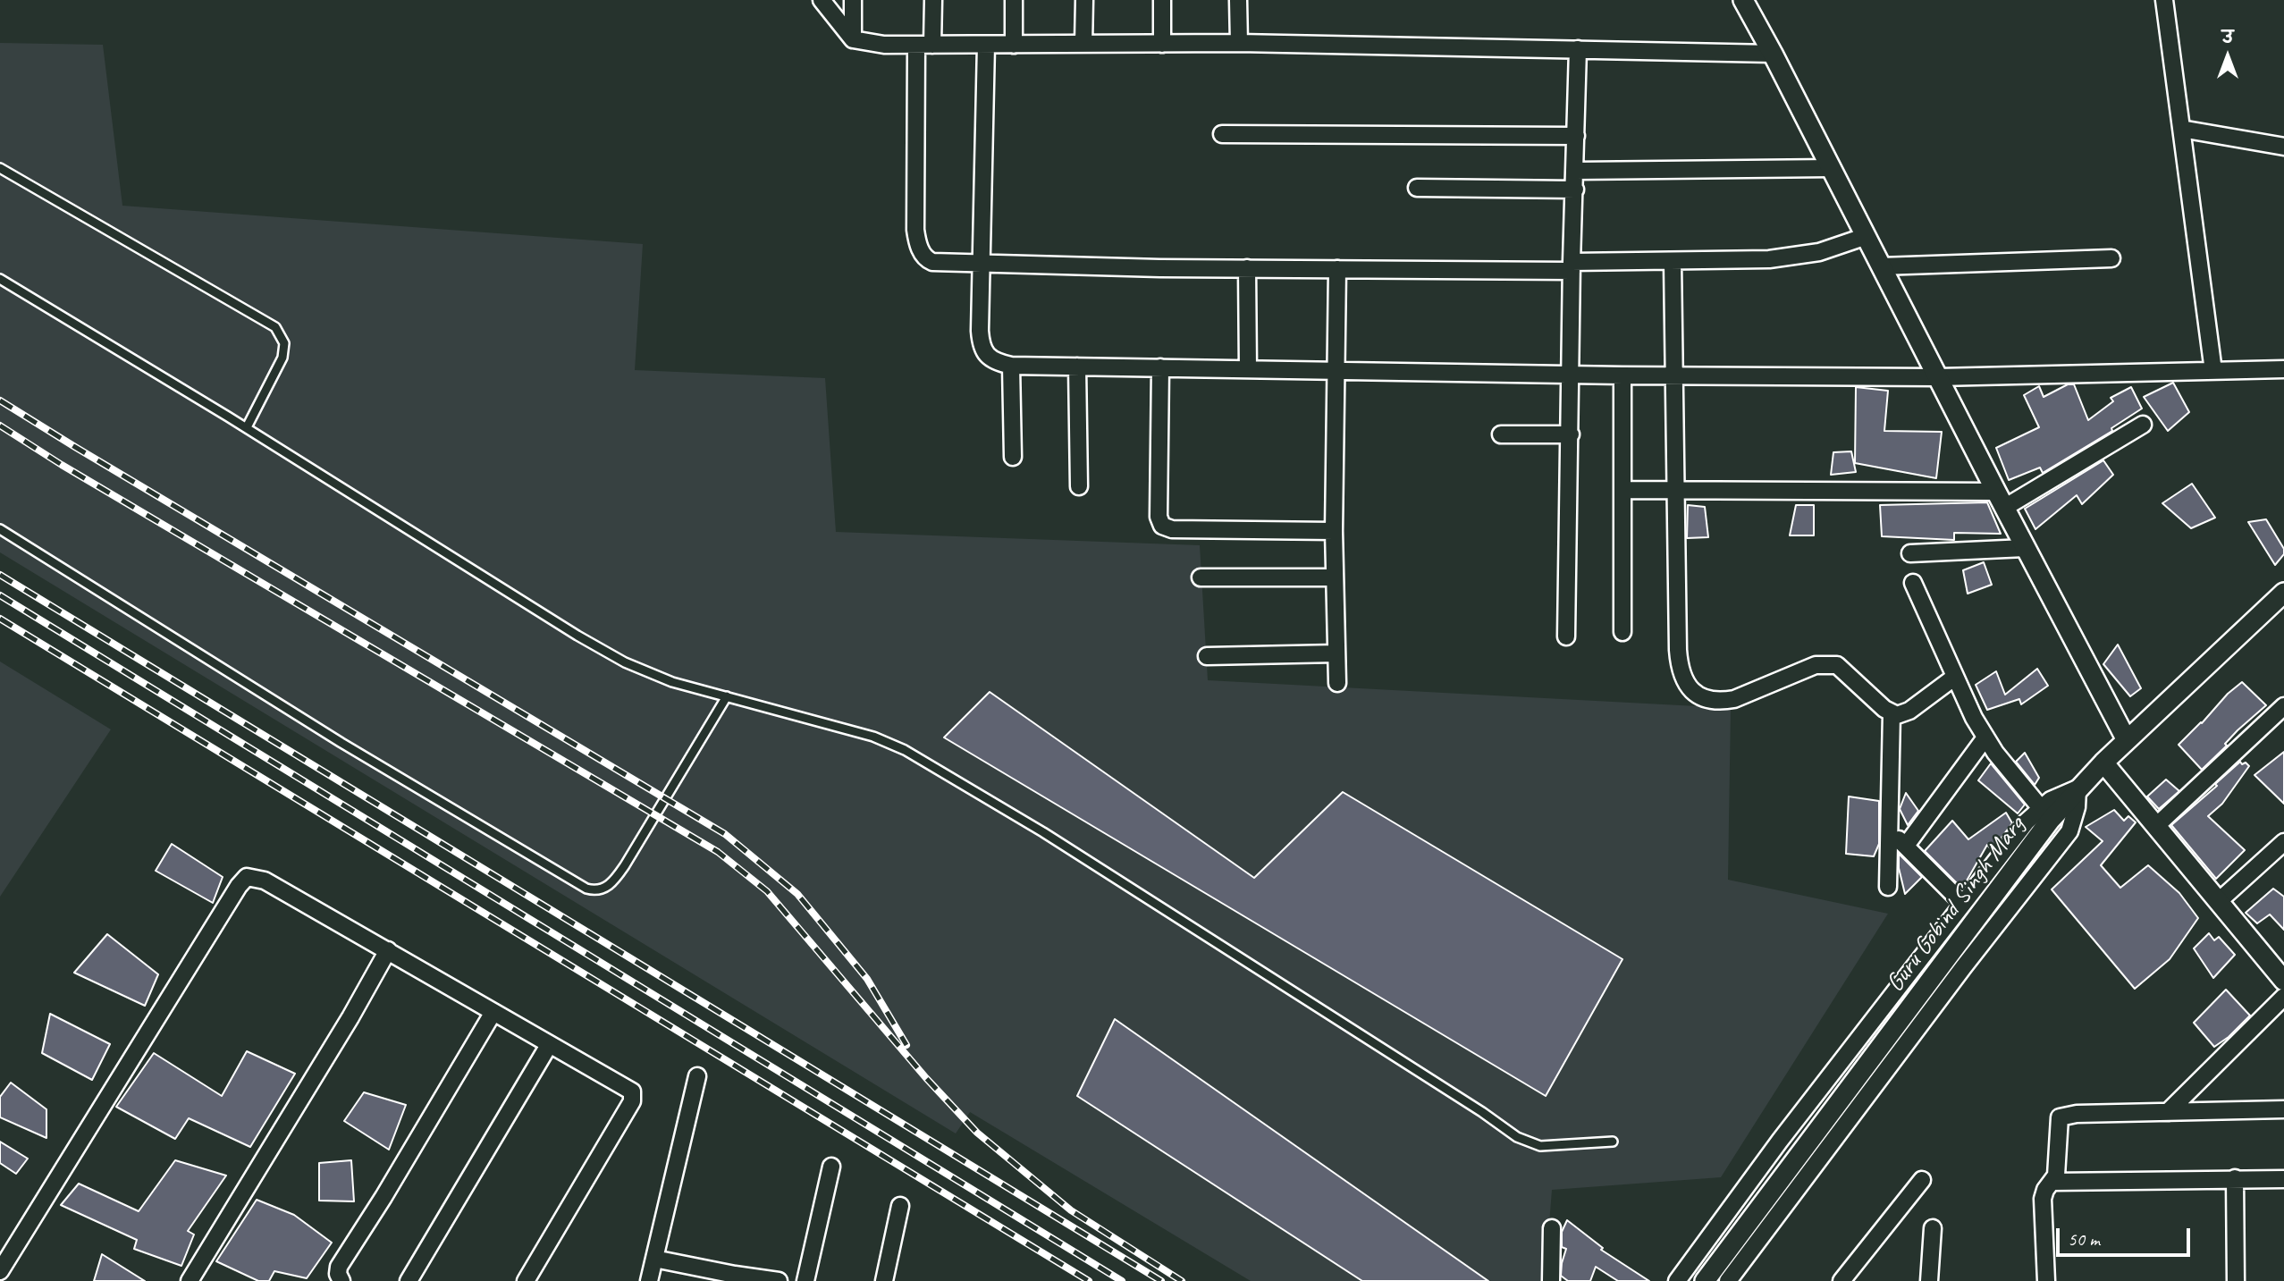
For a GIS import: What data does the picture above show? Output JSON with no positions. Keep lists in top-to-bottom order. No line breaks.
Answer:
{"streets":{"street":["Guru Gobind Singh Marg"]},"scale_bar":"50 m","north":"top"}
